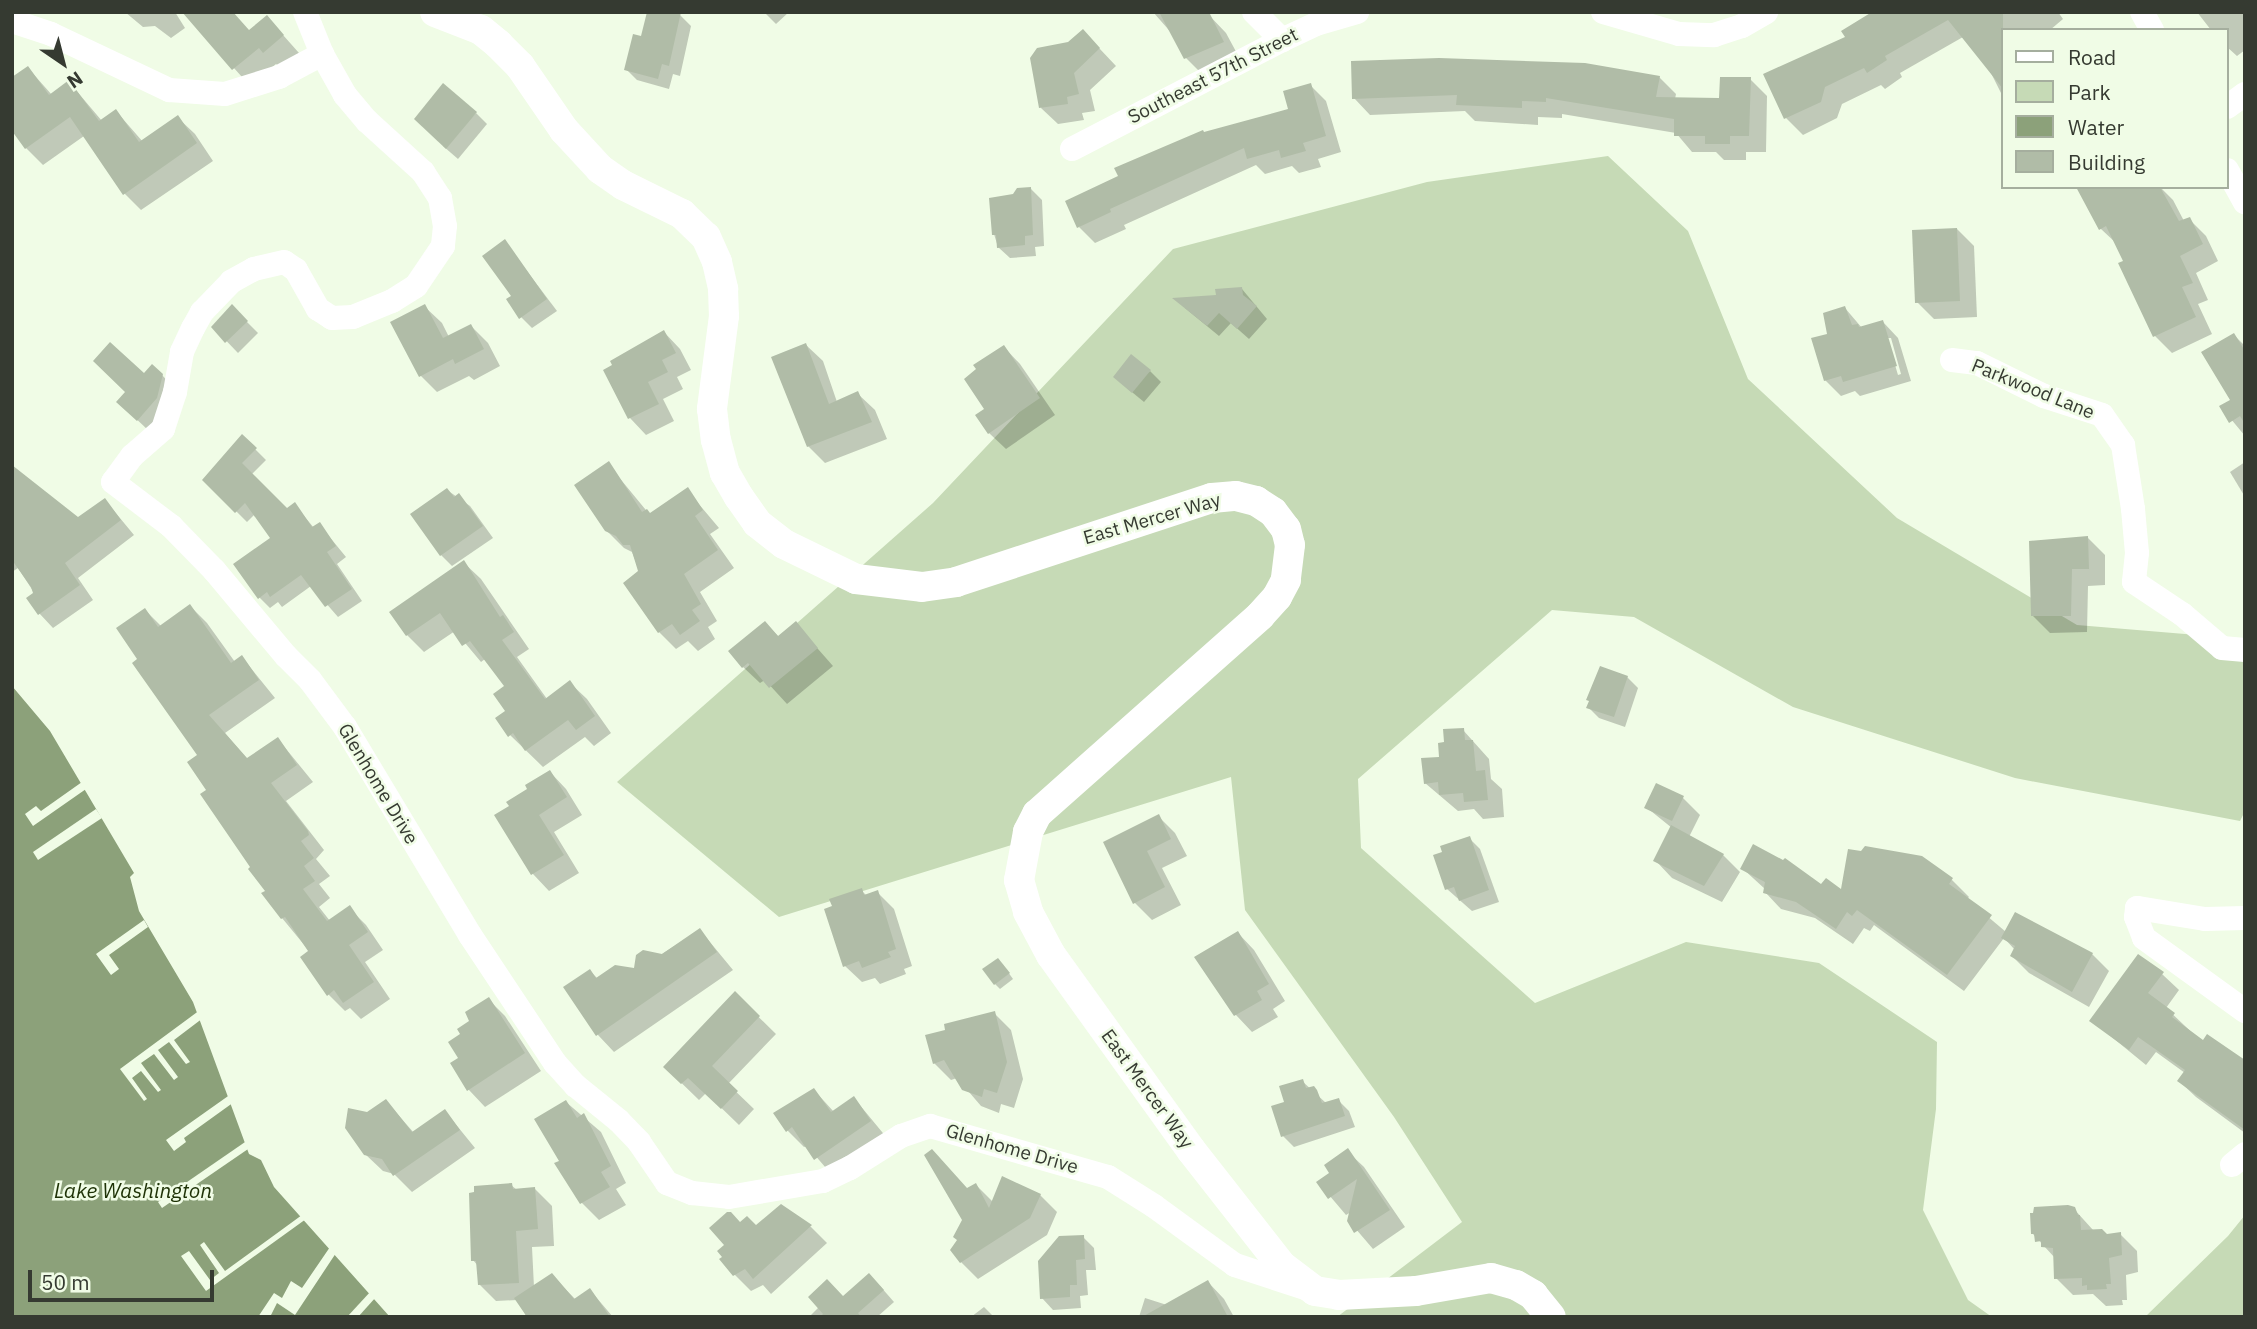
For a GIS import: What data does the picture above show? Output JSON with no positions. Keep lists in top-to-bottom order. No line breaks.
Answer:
{"streets":{"street":["Southeast 57th Street","Parkwood Lane","East Mercer Way","Glenhome Drive"]},"crossings":[["East Mercer Way","Glenhome Drive"]],"water":["Lake Washington"],"legend":["Road","Park","Water","Building"],"scale_bar":"50 m","north":"bottom right"}
